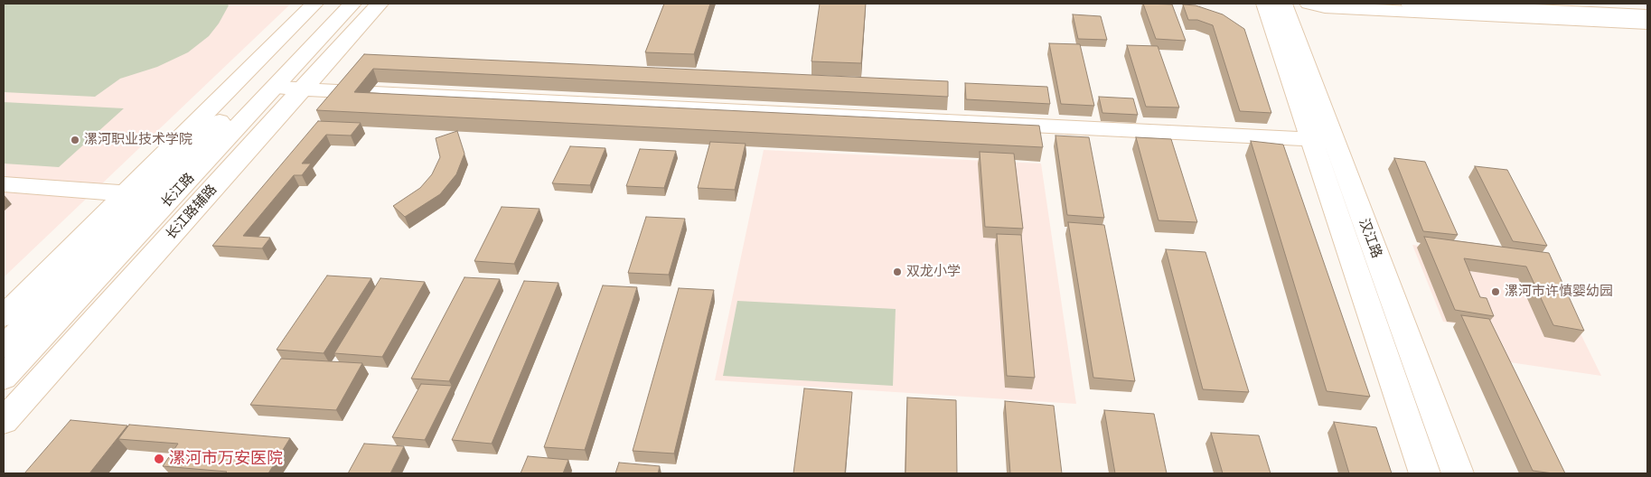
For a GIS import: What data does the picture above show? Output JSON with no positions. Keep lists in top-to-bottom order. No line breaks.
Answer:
{"streets":{"street":["长江路","长江路辅路","汉江路"]},"places":["漯河职业技术学院","双龙小学","漯河市许慎婴幼园","漯河市万安医院"]}
